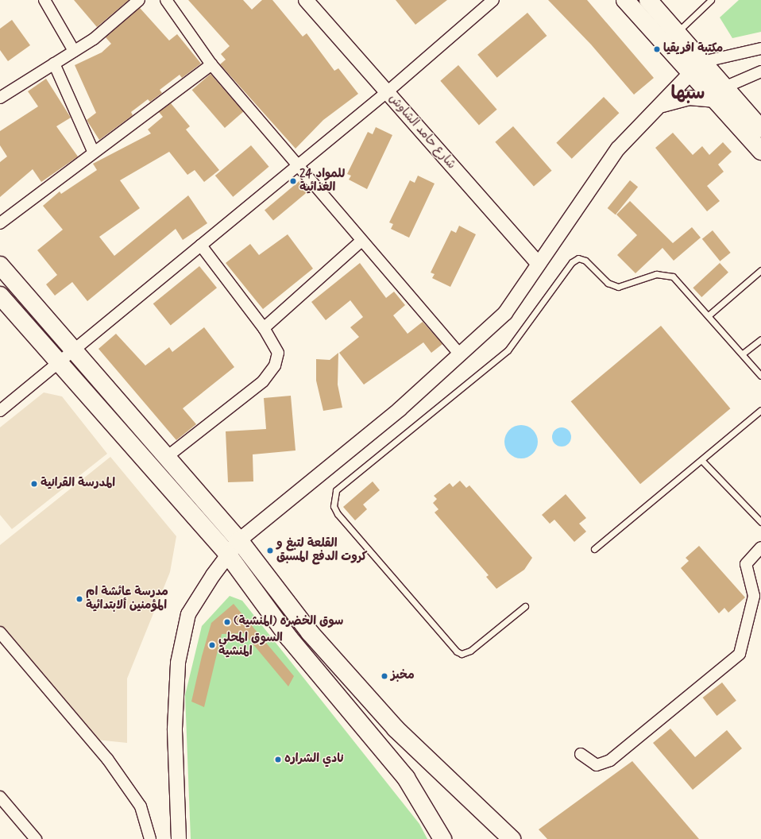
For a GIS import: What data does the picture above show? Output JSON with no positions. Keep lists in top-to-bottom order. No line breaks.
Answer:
{"streets":{"street":["شارع حامد الشاوش"]},"districts":["سبها"],"places":["مكتبة افريقيا","24 للمواد الغذائية","المدرسة القرانية","القلعة لتبغ و كروت الدفع المسبق","مدرسة عائشة ام المؤمنين ألابتدائية","سوق الخضره (المنشية)","السوق المحلي المنشية","مخبز","نادي الشراره"]}
